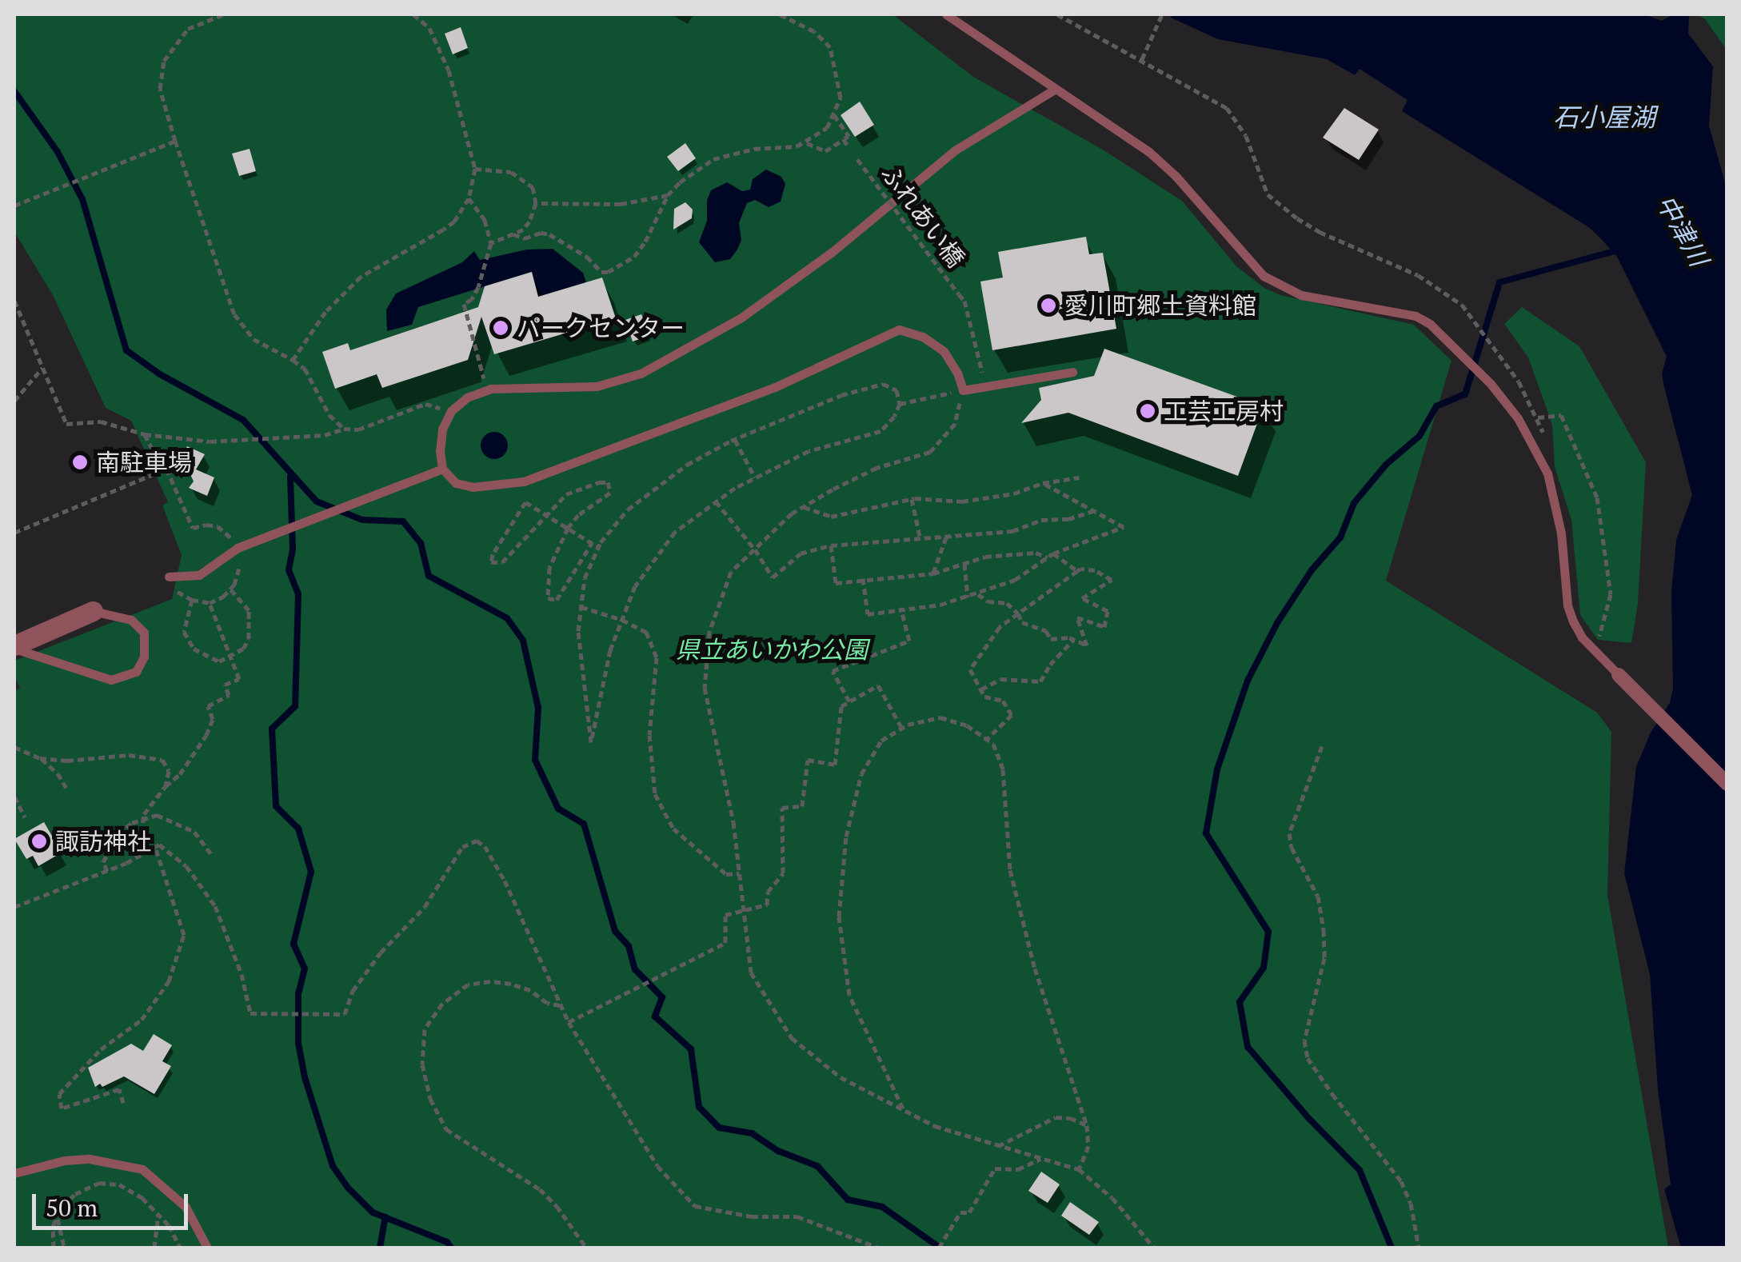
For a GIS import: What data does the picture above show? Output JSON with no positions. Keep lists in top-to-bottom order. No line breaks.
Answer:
{"streets":{"path":["ふれあい橋"]},"water":["石小屋湖","中津川"],"parks":["県立あいかわ公園"],"places":["愛川町郷土資料館","パークセンター","工芸工房村","南駐車場","諏訪神社"],"scale_bar":"50 m"}
